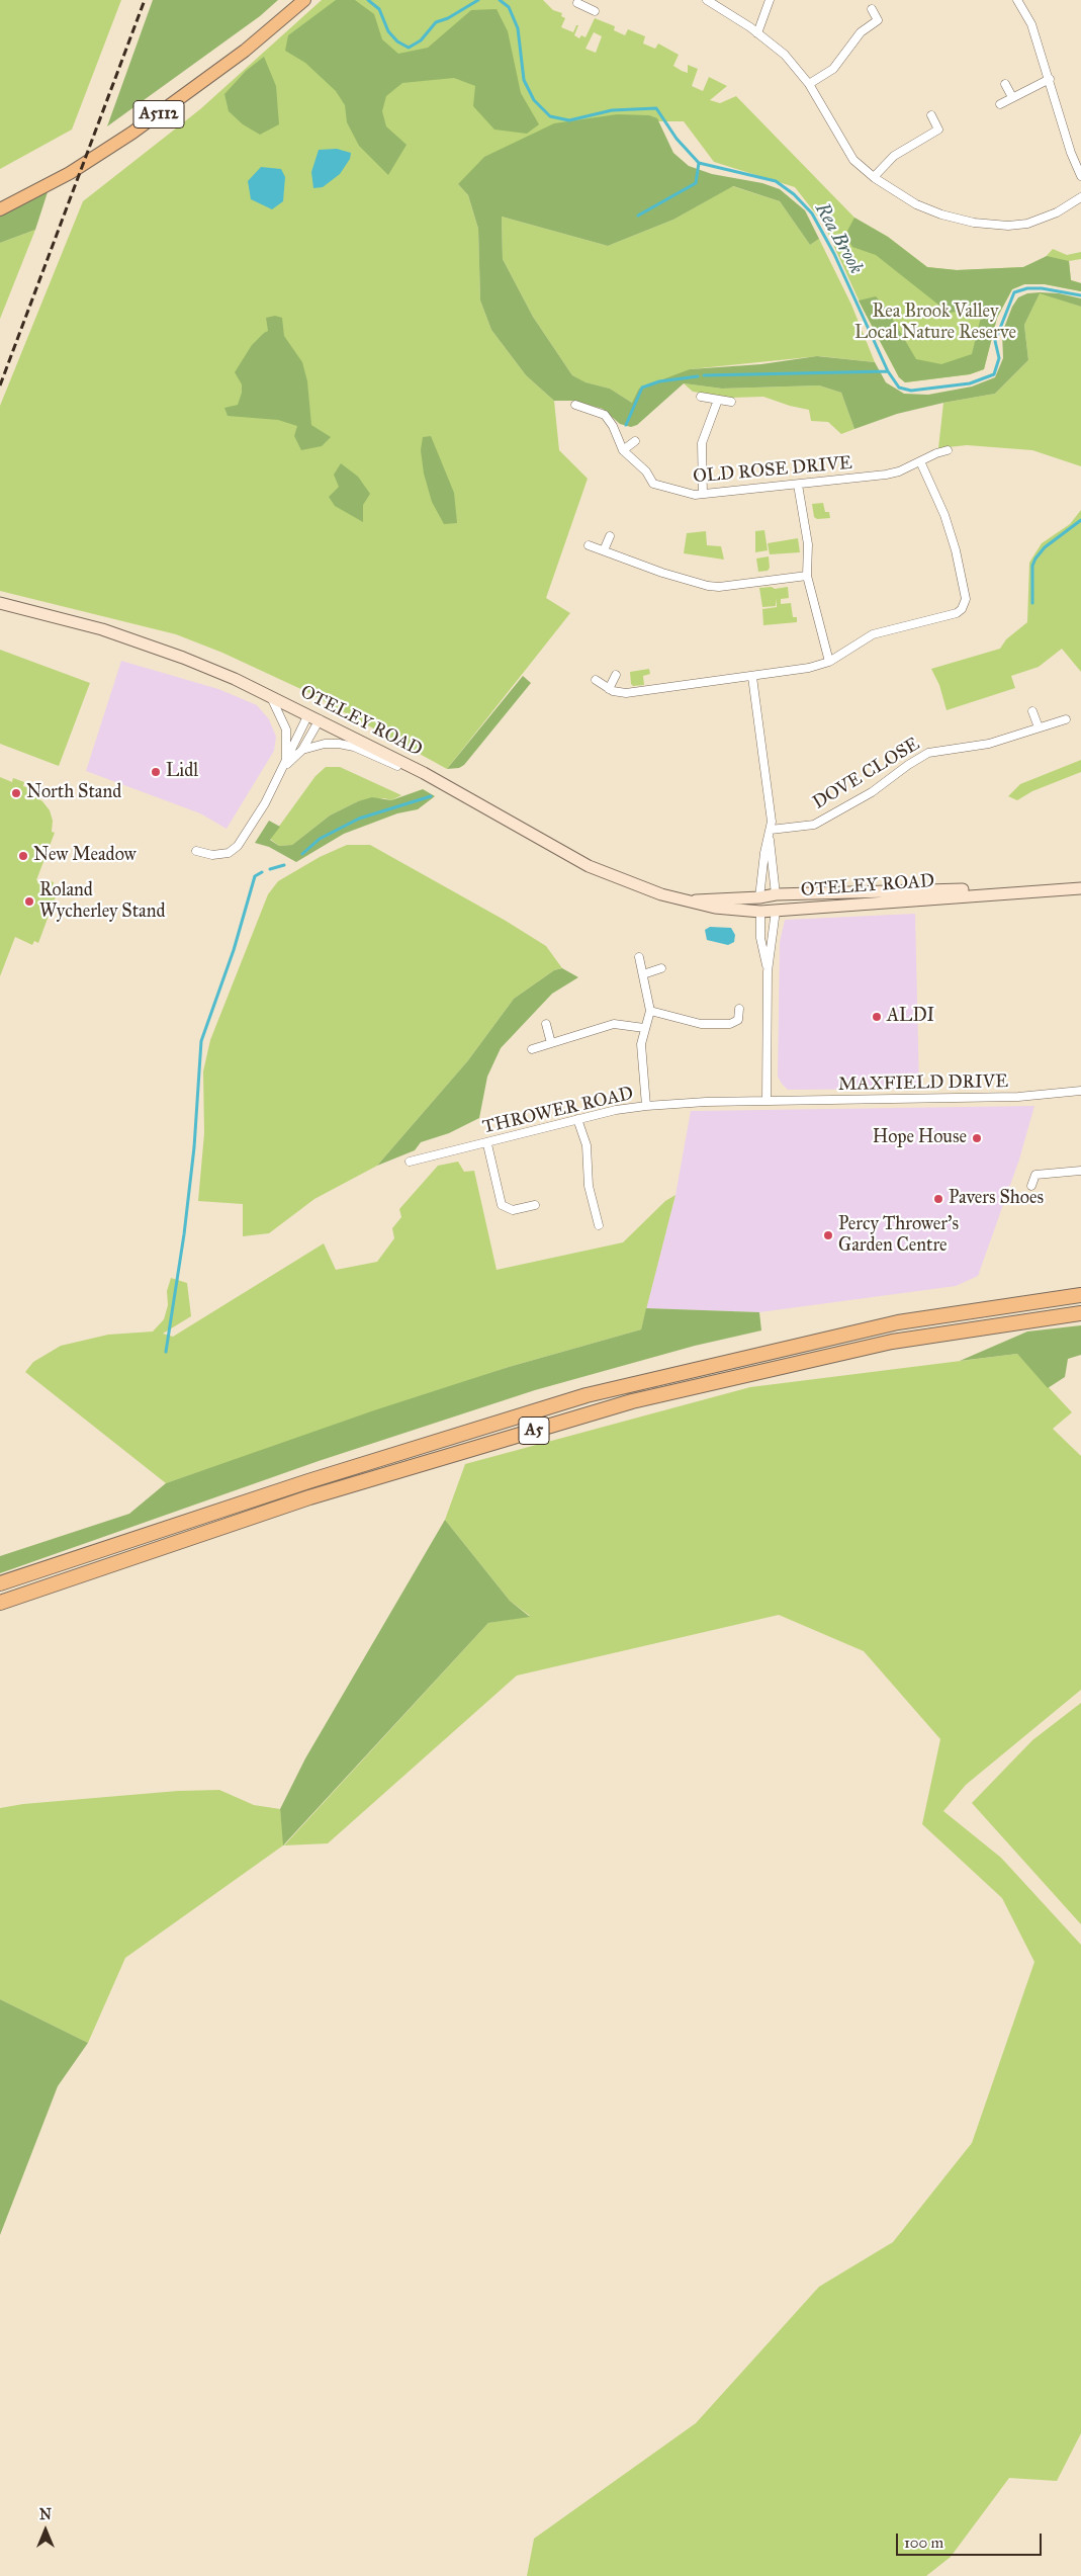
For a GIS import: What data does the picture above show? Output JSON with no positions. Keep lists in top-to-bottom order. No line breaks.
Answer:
{"streets":{"highway":["A5"],"main road":["A5112","OTELEY ROAD"],"street":["OLD ROSE DRIVE","DOVE CLOSE","MAXFIELD DRIVE","THROWER ROAD"]},"crossings":[["MAXFIELD DRIVE","THROWER ROAD"]],"water":["Rea Brook"],"parks":["Rea Brook Valley Local Nature Reserve"],"places":["Lidl","North Stand","New Meadow","Roland Wycherley Stand","ALDI","Hope House","Pavers Shoes","Percy Thrower's Garden Centre"],"scale_bar":"100 m","north":"top"}
